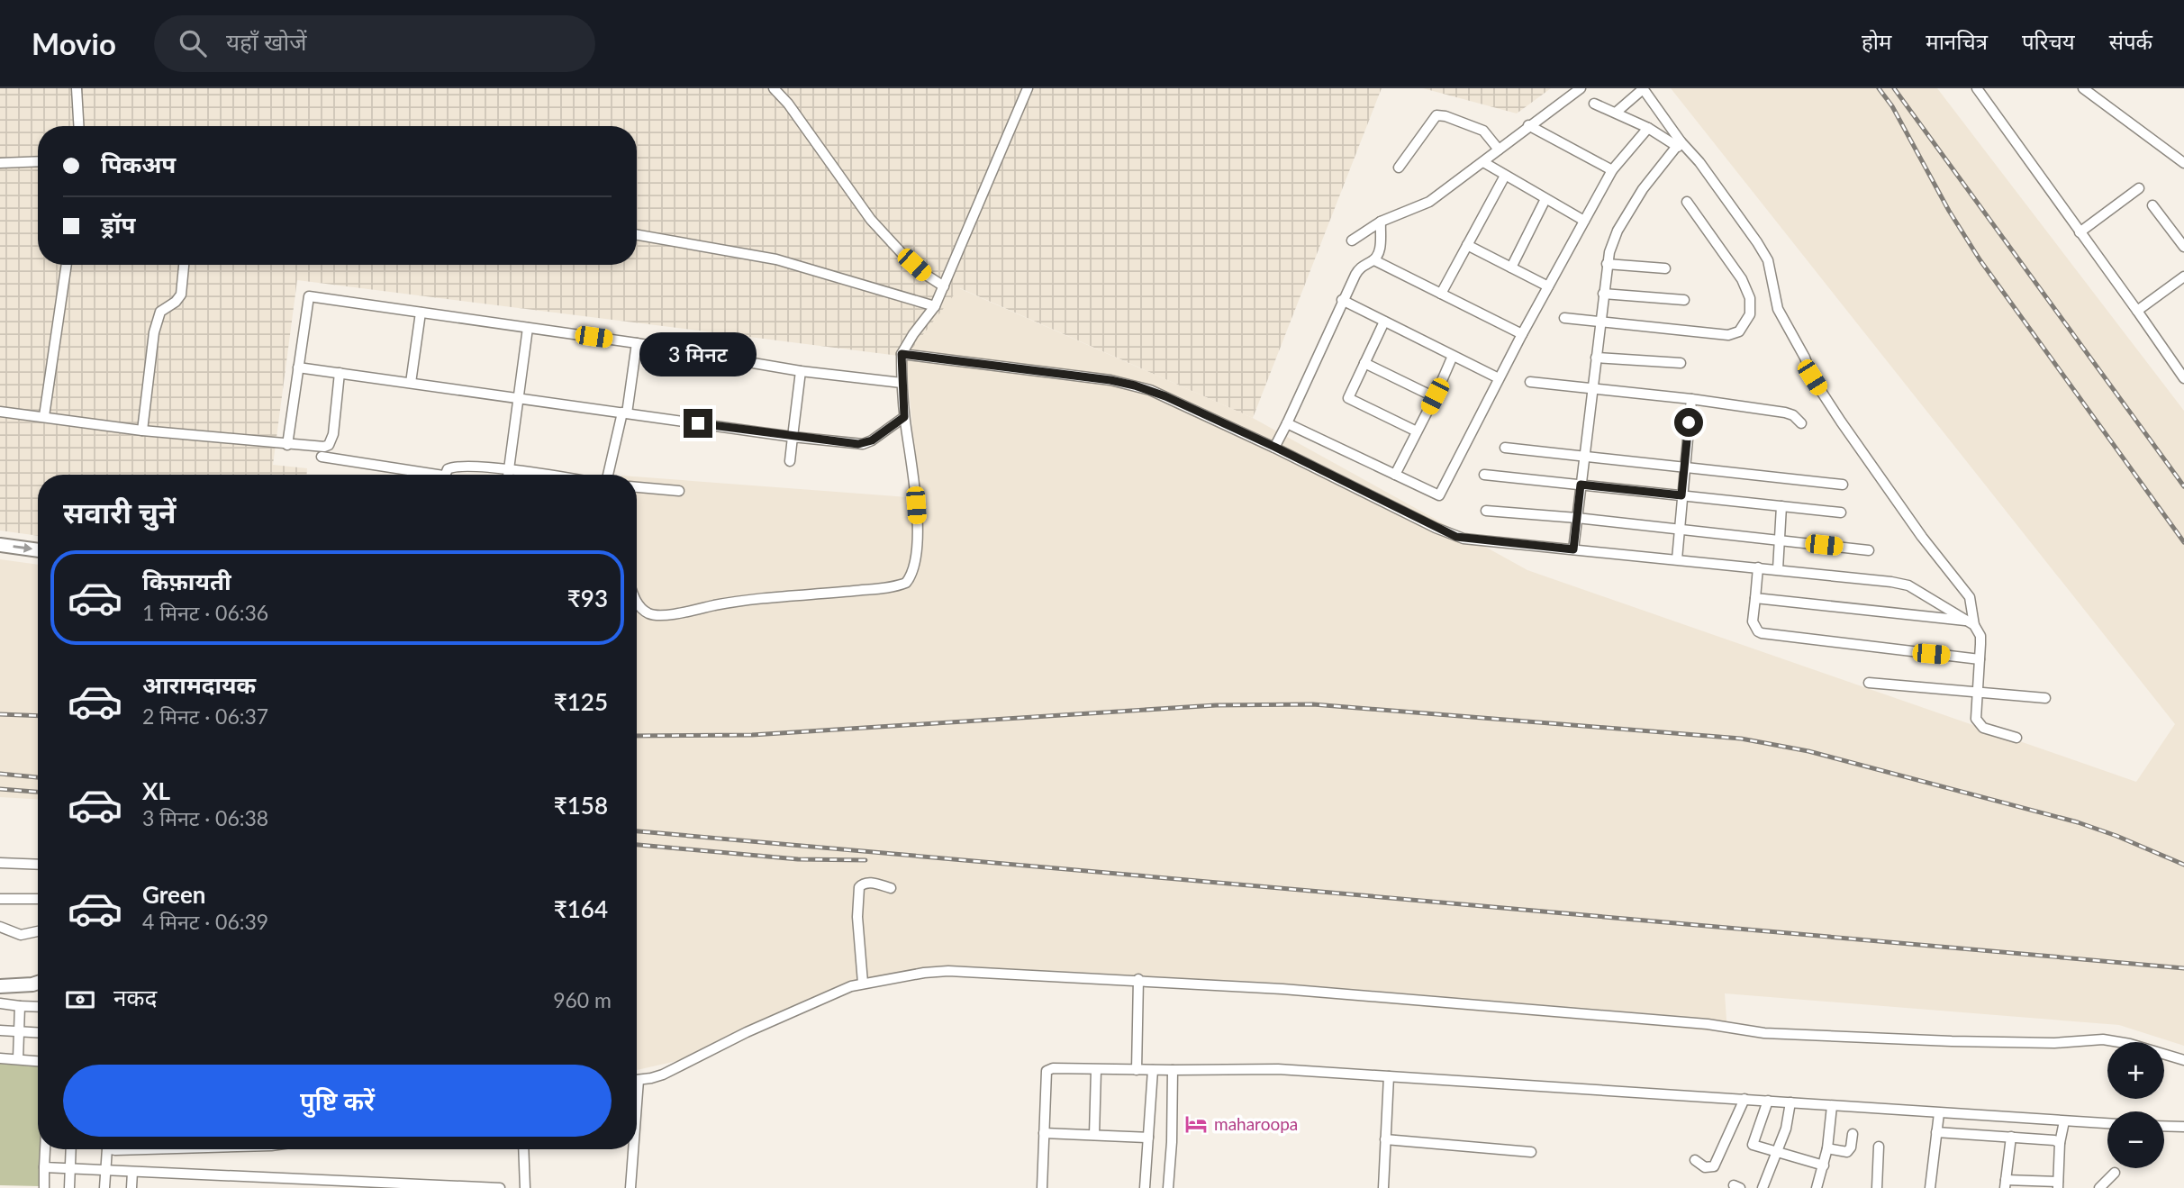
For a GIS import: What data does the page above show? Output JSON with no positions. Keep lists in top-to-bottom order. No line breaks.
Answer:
{"places":{"hotel":["maharoopa"]},"page":{"header":"Movio","search":"यहाँ खोजें","nav":["होम","मानचित्र","परिचय","संपर्क"],"banner":["पिकअप","ड्रॉप"],"bubble":"3 मिनट","heading":"सवारी चुनें","list":[{"name":"किफ़ायती","note":"1 मिनट · 06:36","value":"₹93"},{"name":"आरामदायक","note":"2 मिनट · 06:37","value":"₹125"},{"name":"XL","note":"3 मिनट · 06:38","value":"₹158"},{"name":"Green","note":"4 मिनट · 06:39","value":"₹164"}],"pay":["नकद","960 m"],"map_buttons":["+","−"],"buttons":"पुष्टि करें"}}
